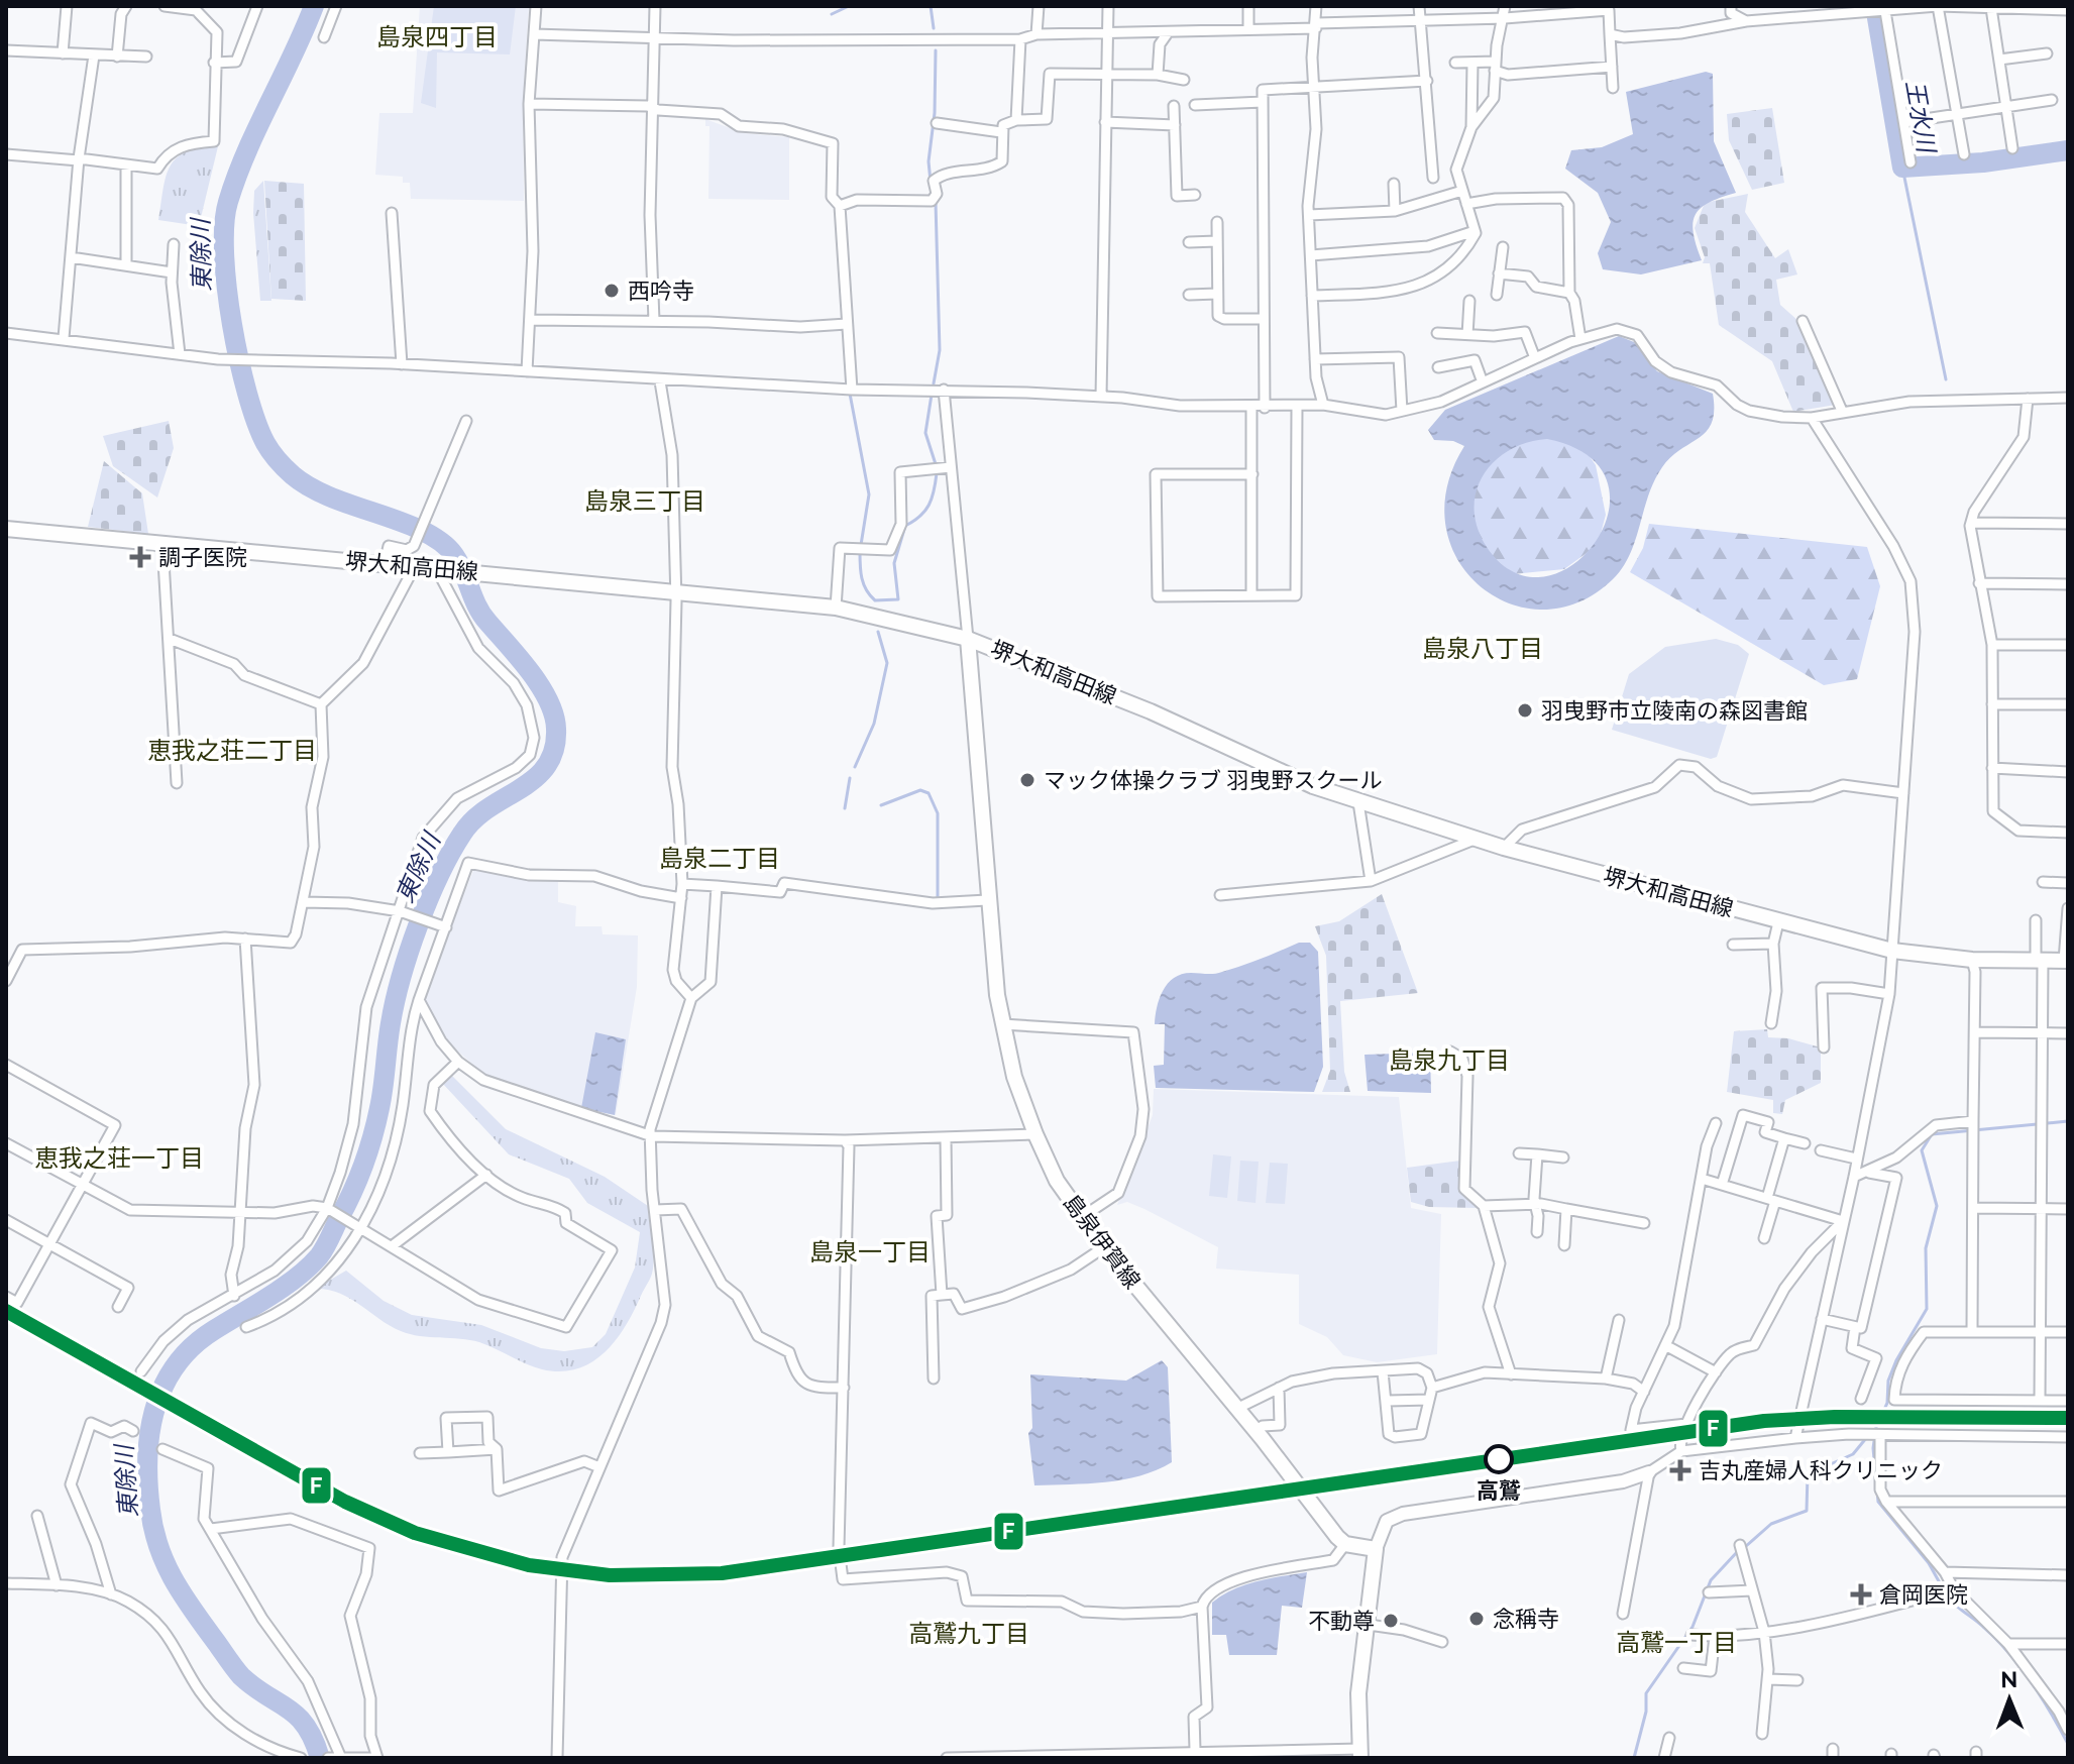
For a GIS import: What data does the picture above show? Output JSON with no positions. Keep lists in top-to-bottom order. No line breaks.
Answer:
{"streets":{"main road":["堺大和高田線","島泉伊賀線"]},"crossings":[["堺大和高田線","島泉伊賀線"]],"districts":["島泉四丁目","島泉三丁目","島泉八丁目","恵我之荘二丁目","島泉二丁目","島泉九丁目","恵我之荘一丁目","島泉一丁目","高鷲九丁目","高鷲一丁目"],"water":["王水川","東除川"],"places":{"other":["西吟寺","羽曳野市立陵南の森図書館","マック体操クラブ 羽曳野スクール","高鷲","念稱寺","不動尊"],"health":["調子医院","吉丸産婦人科クリニック","倉岡医院"]},"lines":["transit line F"],"north":"top"}
